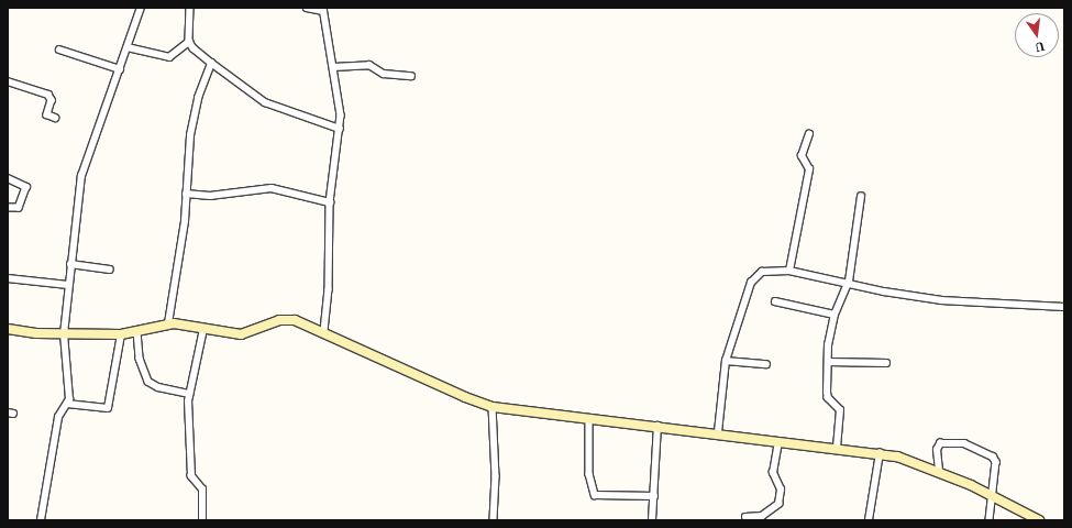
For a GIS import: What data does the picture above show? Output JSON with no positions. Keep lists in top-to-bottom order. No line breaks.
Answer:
{"north":"bottom"}
